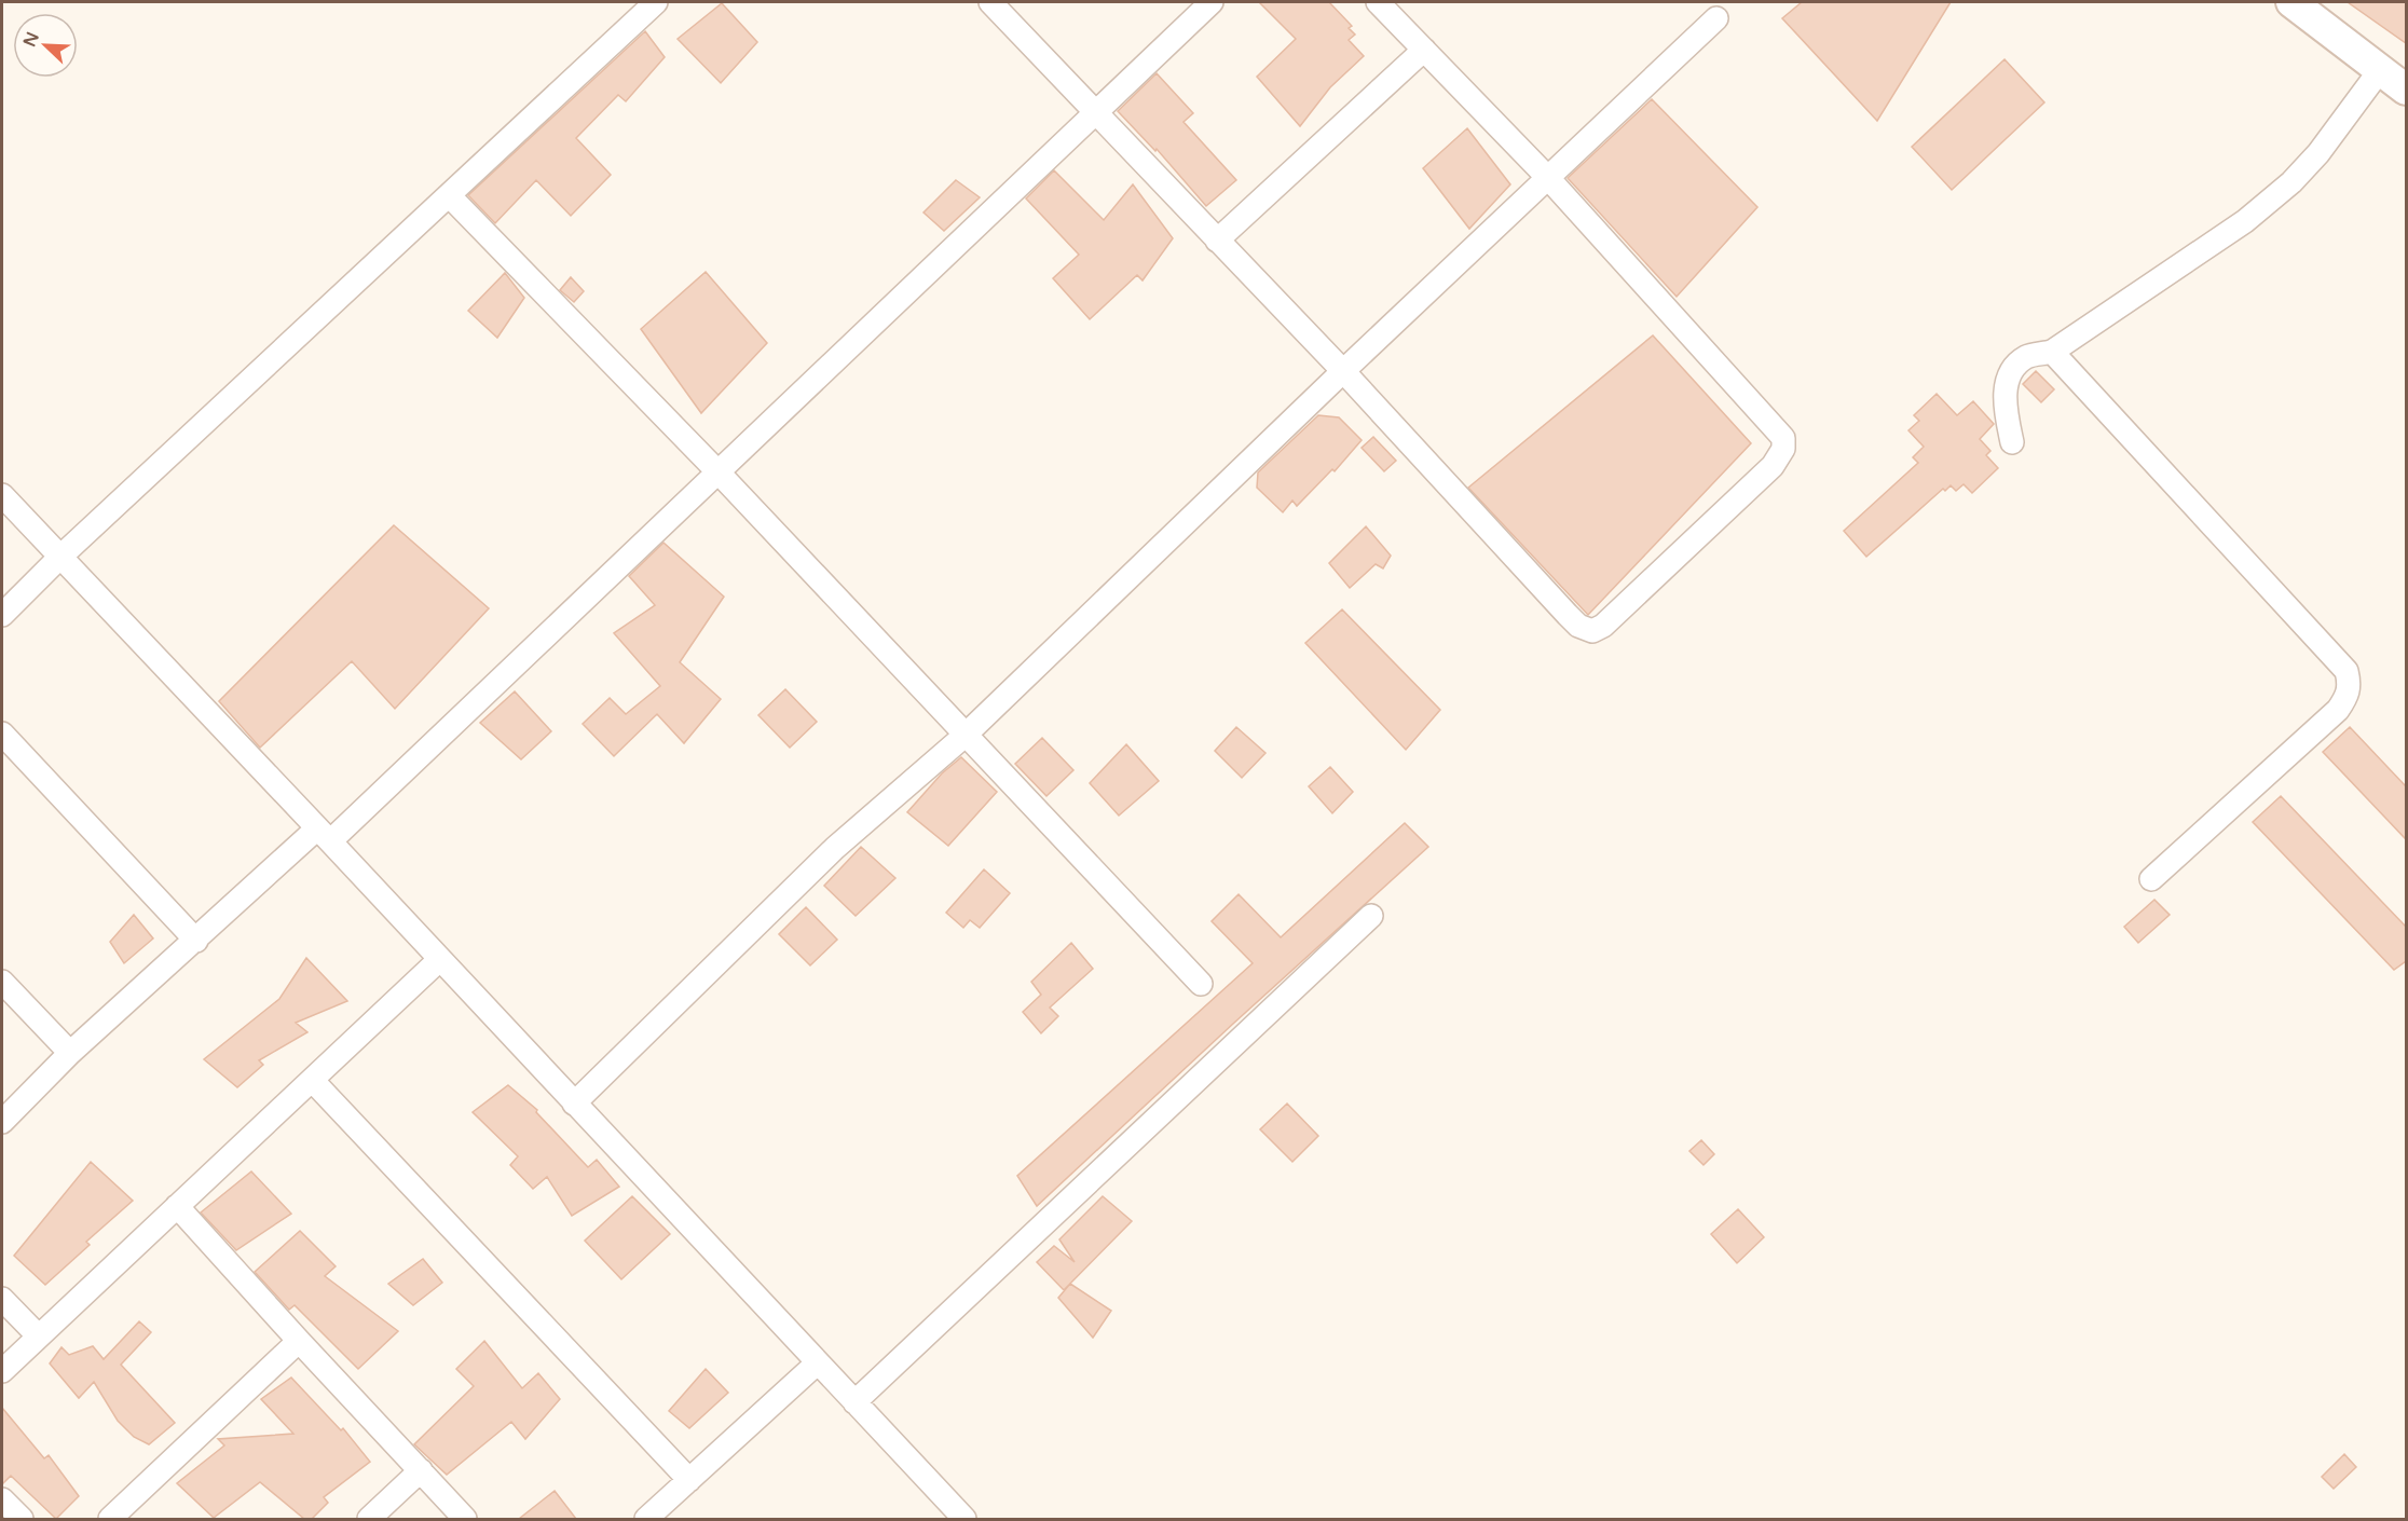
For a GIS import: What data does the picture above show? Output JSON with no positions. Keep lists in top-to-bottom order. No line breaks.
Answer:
{"north":"top left"}
